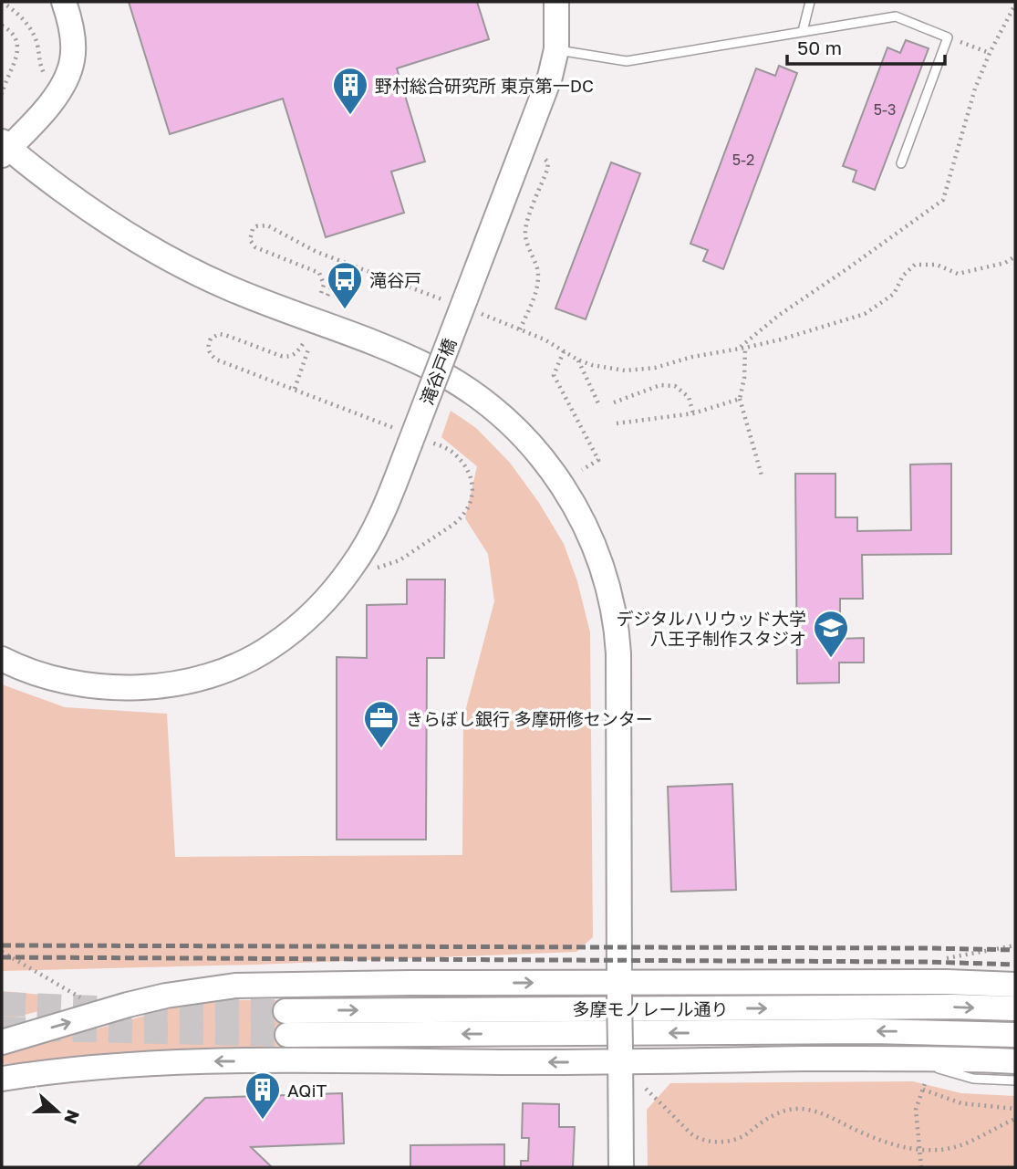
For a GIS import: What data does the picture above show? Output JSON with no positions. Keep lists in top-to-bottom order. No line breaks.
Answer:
{"streets":{"main road":["滝谷戸橋","多摩モノレール通り"]},"places":{"building":["野村総合研究所 東京第一DC","AQiT"],"bus stop":["滝谷戸"],"school or university":["デジタルハリウッド大学 八王子制作スタジオ"],"office":["きらぼし銀行 多摩研修センター"]},"house_numbers":["5-3","5-2"],"scale_bar":"50 m","north":"right"}
